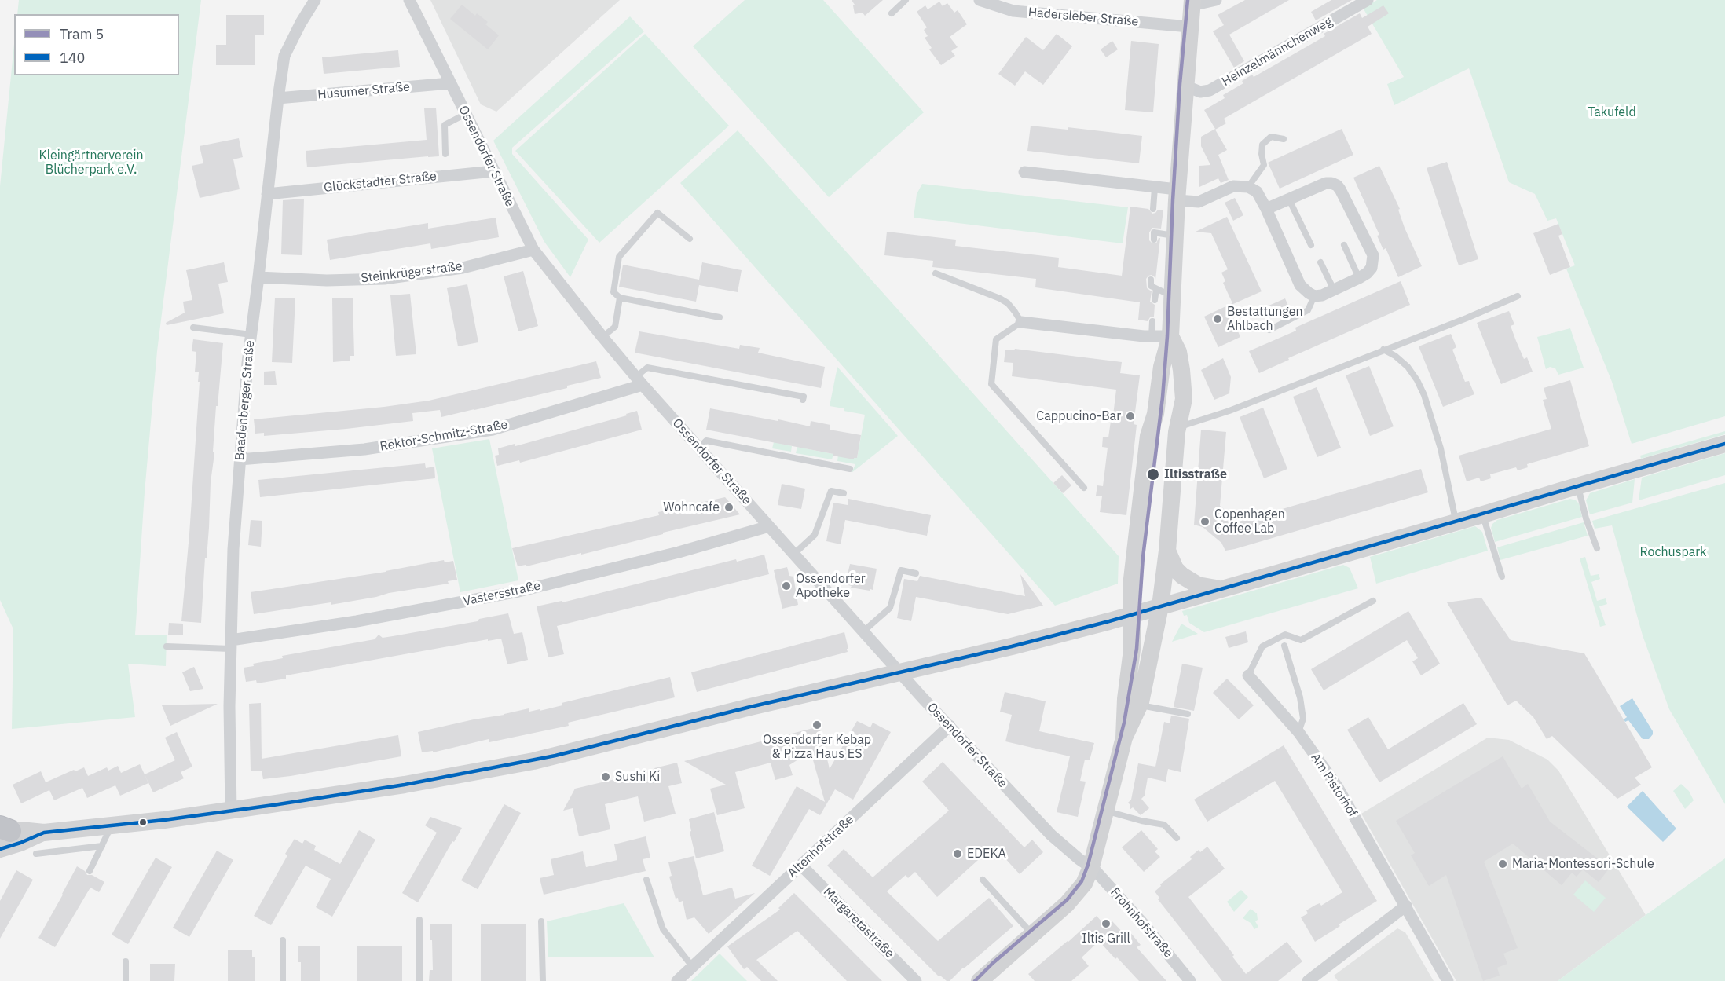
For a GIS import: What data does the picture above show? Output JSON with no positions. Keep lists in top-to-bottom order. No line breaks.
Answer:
{"streets":{"street":["Hadersleber Straße","Heinzelmännchenweg","Husumer Straße","Ossendorfer Straße","Glückstadter Straße","Steinkrügerstraße","Baadenberger Straße","Rektor-Schmitz-Straße","Vastersstraße","Am Pistorhof","Altenhofstraße","Margaretastraße","Frohnhofstraße"]},"crossings":[["Husumer Straße","Ossendorfer Straße"],["Husumer Straße","Baadenberger Straße"],["Ossendorfer Straße","Glückstadter Straße"],["Ossendorfer Straße","Steinkrügerstraße"],["Ossendorfer Straße","Rektor-Schmitz-Straße"],["Ossendorfer Straße","Vastersstraße"],["Ossendorfer Straße","Altenhofstraße"],["Ossendorfer Straße","Frohnhofstraße"],["Glückstadter Straße","Baadenberger Straße"],["Steinkrügerstraße","Baadenberger Straße"],["Baadenberger Straße","Rektor-Schmitz-Straße"],["Baadenberger Straße","Vastersstraße"],["Altenhofstraße","Margaretastraße"]],"parks":["Takufeld","Kleingärtnerverein Blücherpark e.V.","Rochuspark"],"places":["Bestattungen Ahlbach","Cappucino-Bar","Iltisstraße","Wohncafe","Copenhagen Coffee Lab","Ossendorfer Apotheke","Ossendorfer Kebap & Pizza Haus ES","Sushi Ki","EDEKA","Maria-Montessori-Schule","Iltis Grill"],"lines":["tram line 5","transit line 140"],"legend":["Tram 5","140"]}
